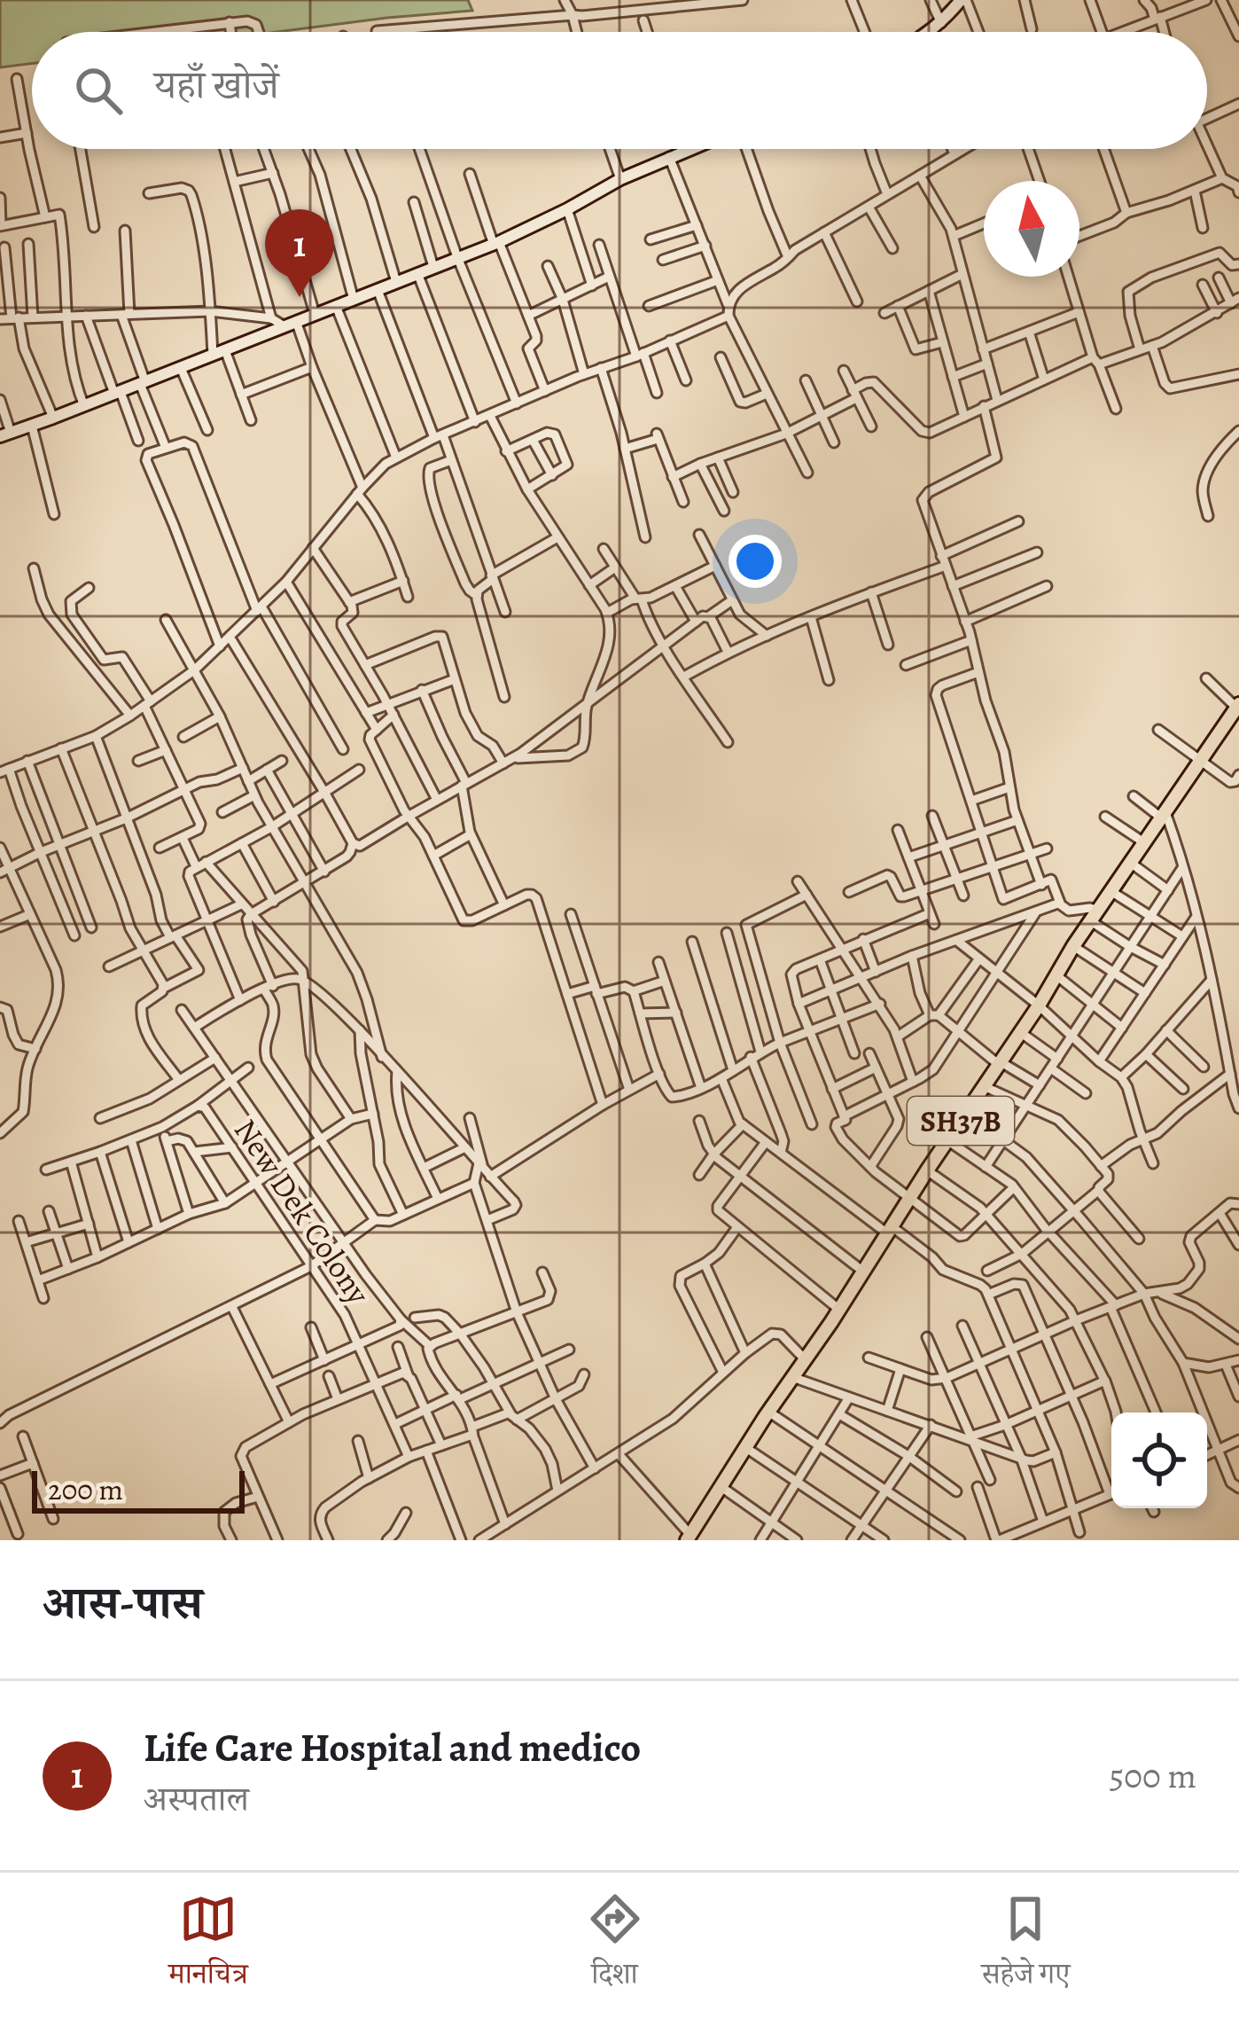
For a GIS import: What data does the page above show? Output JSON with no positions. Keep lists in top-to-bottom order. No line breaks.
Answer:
{"streets":{"main road":["SH37B"],"street":["New Dek Colony"]},"scale_bar":"200 m","north":"top","page":{"search":"यहाँ खोजें","pins":"1","scale":"200 m","heading":"आस-पास","list":[{"mark":"1","name":"Life Care Hospital and medico","note":"अस्पताल","value":"500 m"}],"nav":["मानचित्र","दिशा","सहेजे गए"]}}
